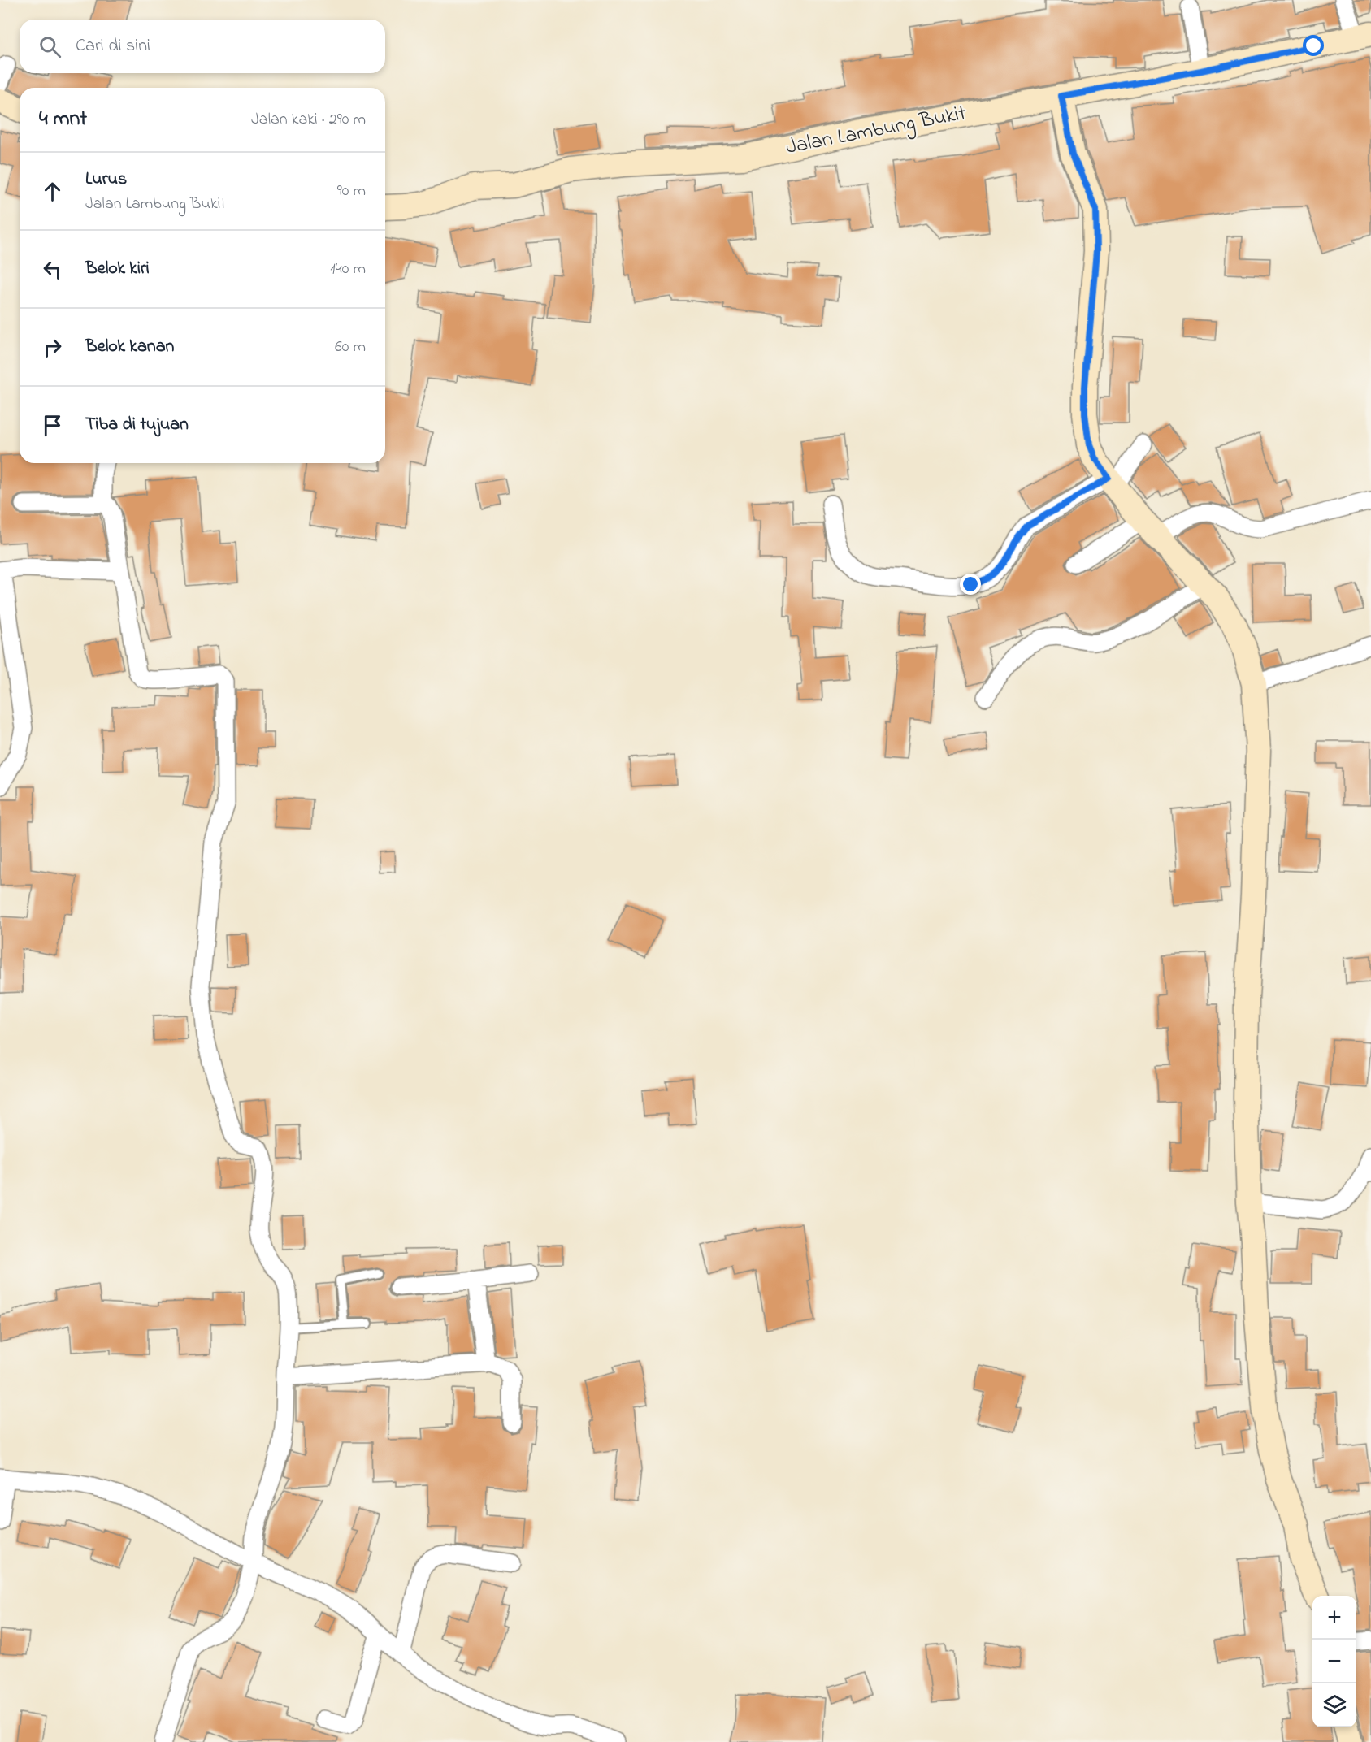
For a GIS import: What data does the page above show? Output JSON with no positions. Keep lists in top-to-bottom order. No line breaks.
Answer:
{"streets":{"street":["Jalan Lambung Bukit"]},"page":{"search":"Cari di sini","heading":["4 mnt","Jalan kaki · 290 m"],"list":[["Lurus","Jalan Lambung Bukit","90 m"],["Belok kiri","140 m"],["Belok kanan","60 m"],"Tiba di tujuan"],"map_buttons":["+","−"]}}
